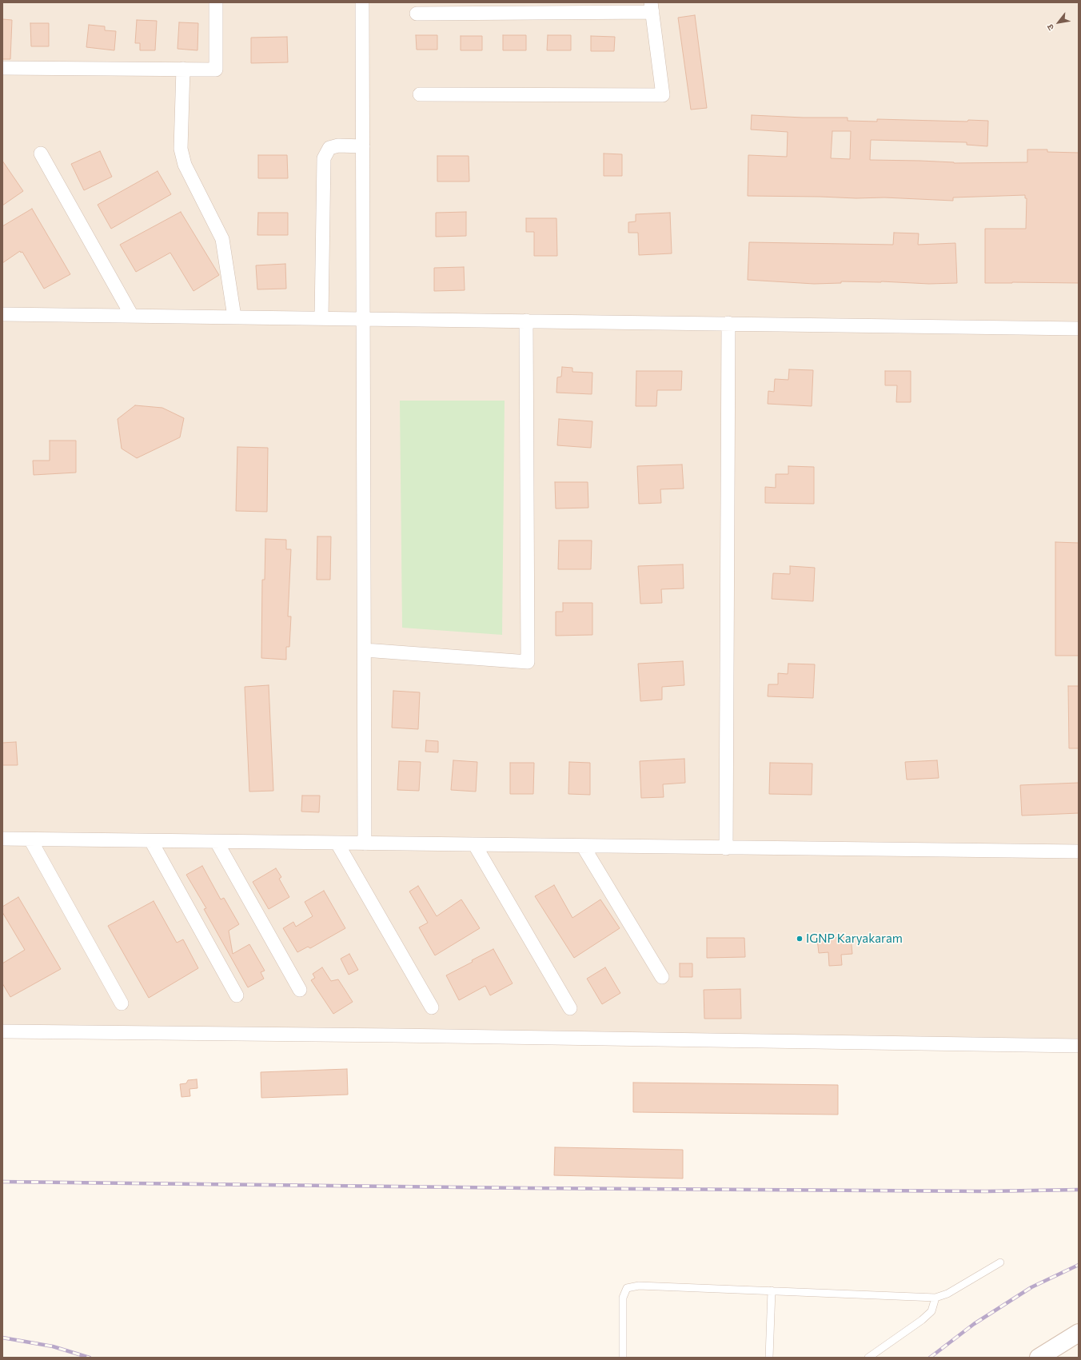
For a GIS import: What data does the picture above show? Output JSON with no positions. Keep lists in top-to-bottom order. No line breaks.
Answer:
{"places":["IGNP Karyakaram"],"north":"bottom left"}
